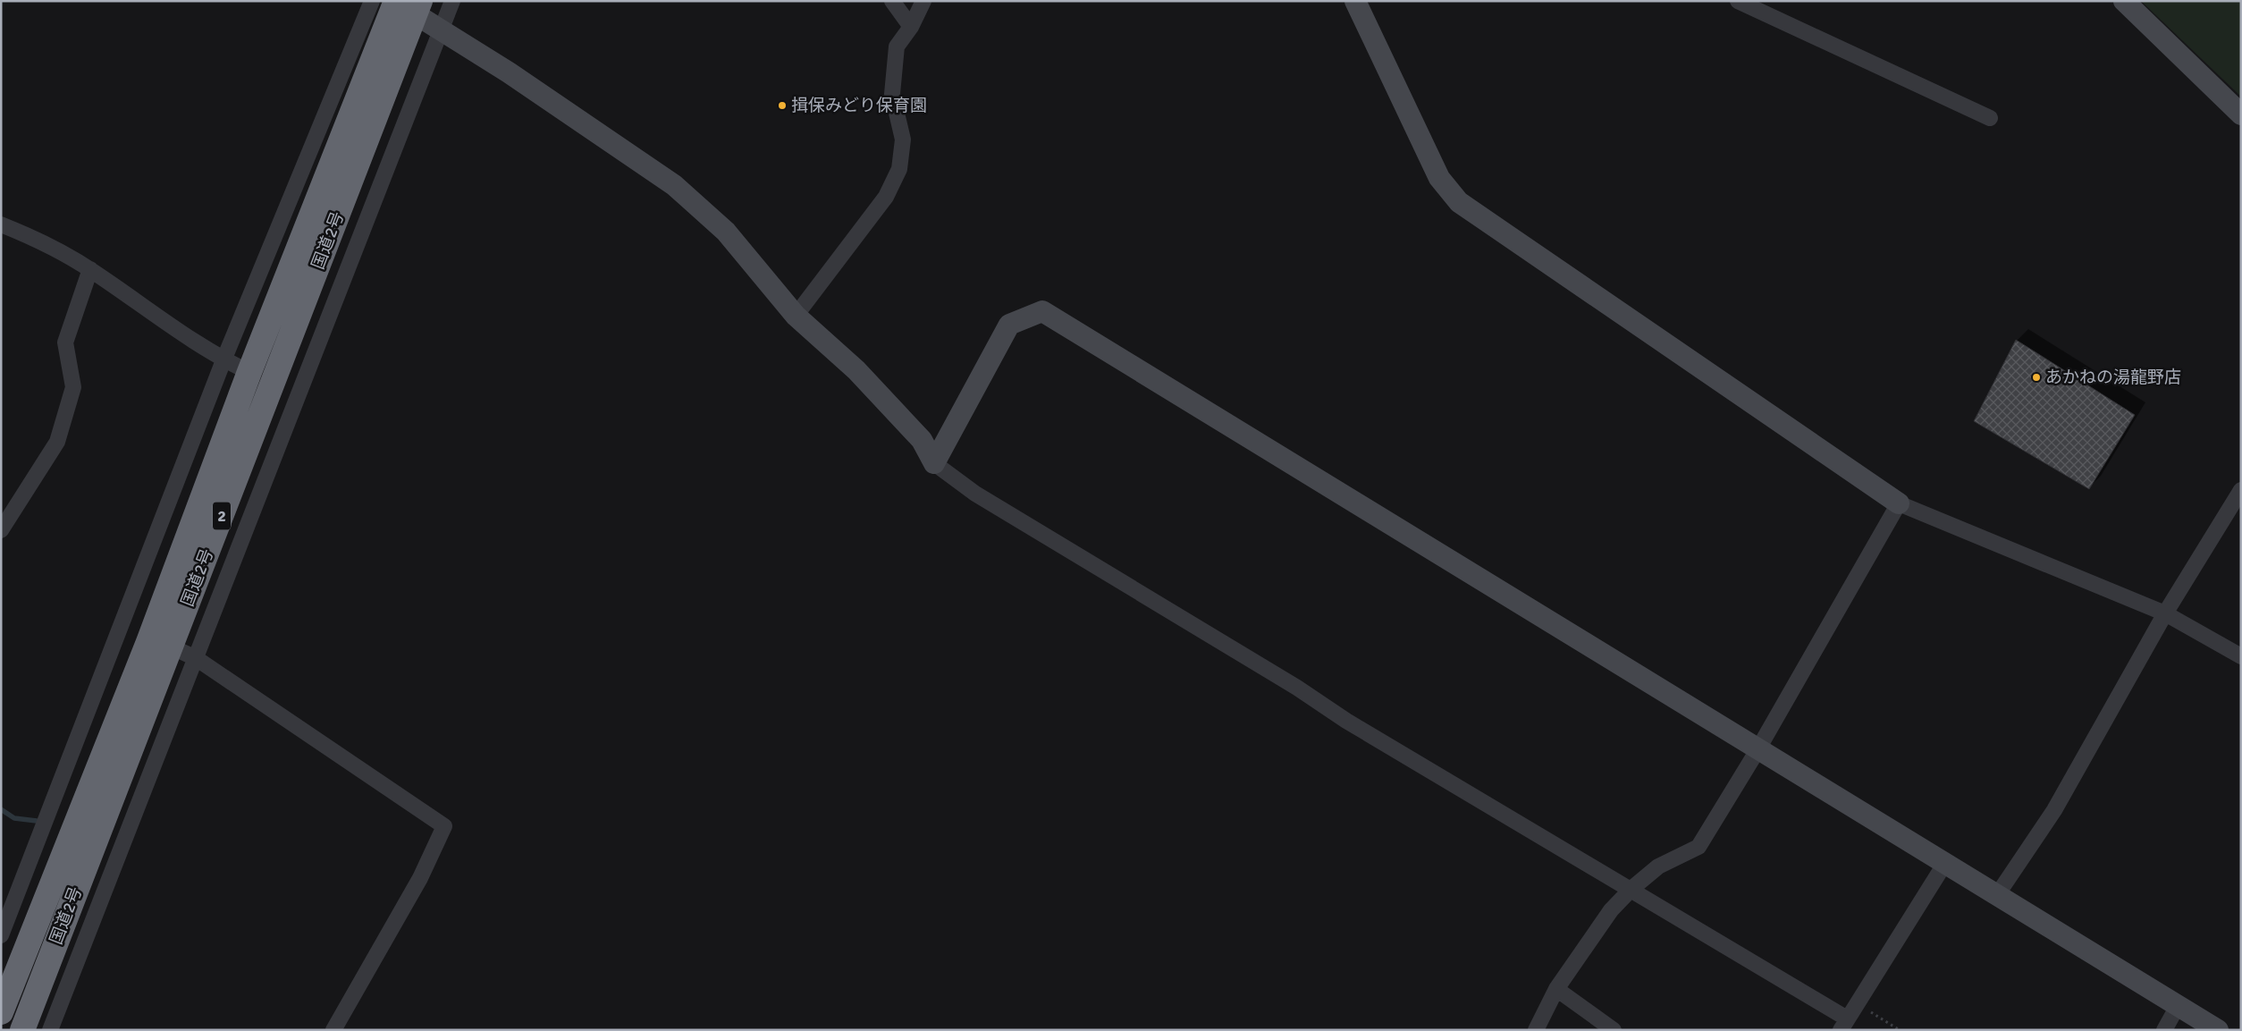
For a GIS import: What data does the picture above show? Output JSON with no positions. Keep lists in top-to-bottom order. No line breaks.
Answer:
{"streets":{"highway":["国道2号","2"]},"places":["揖保みどり保育園","あかねの湯龍野店"]}
